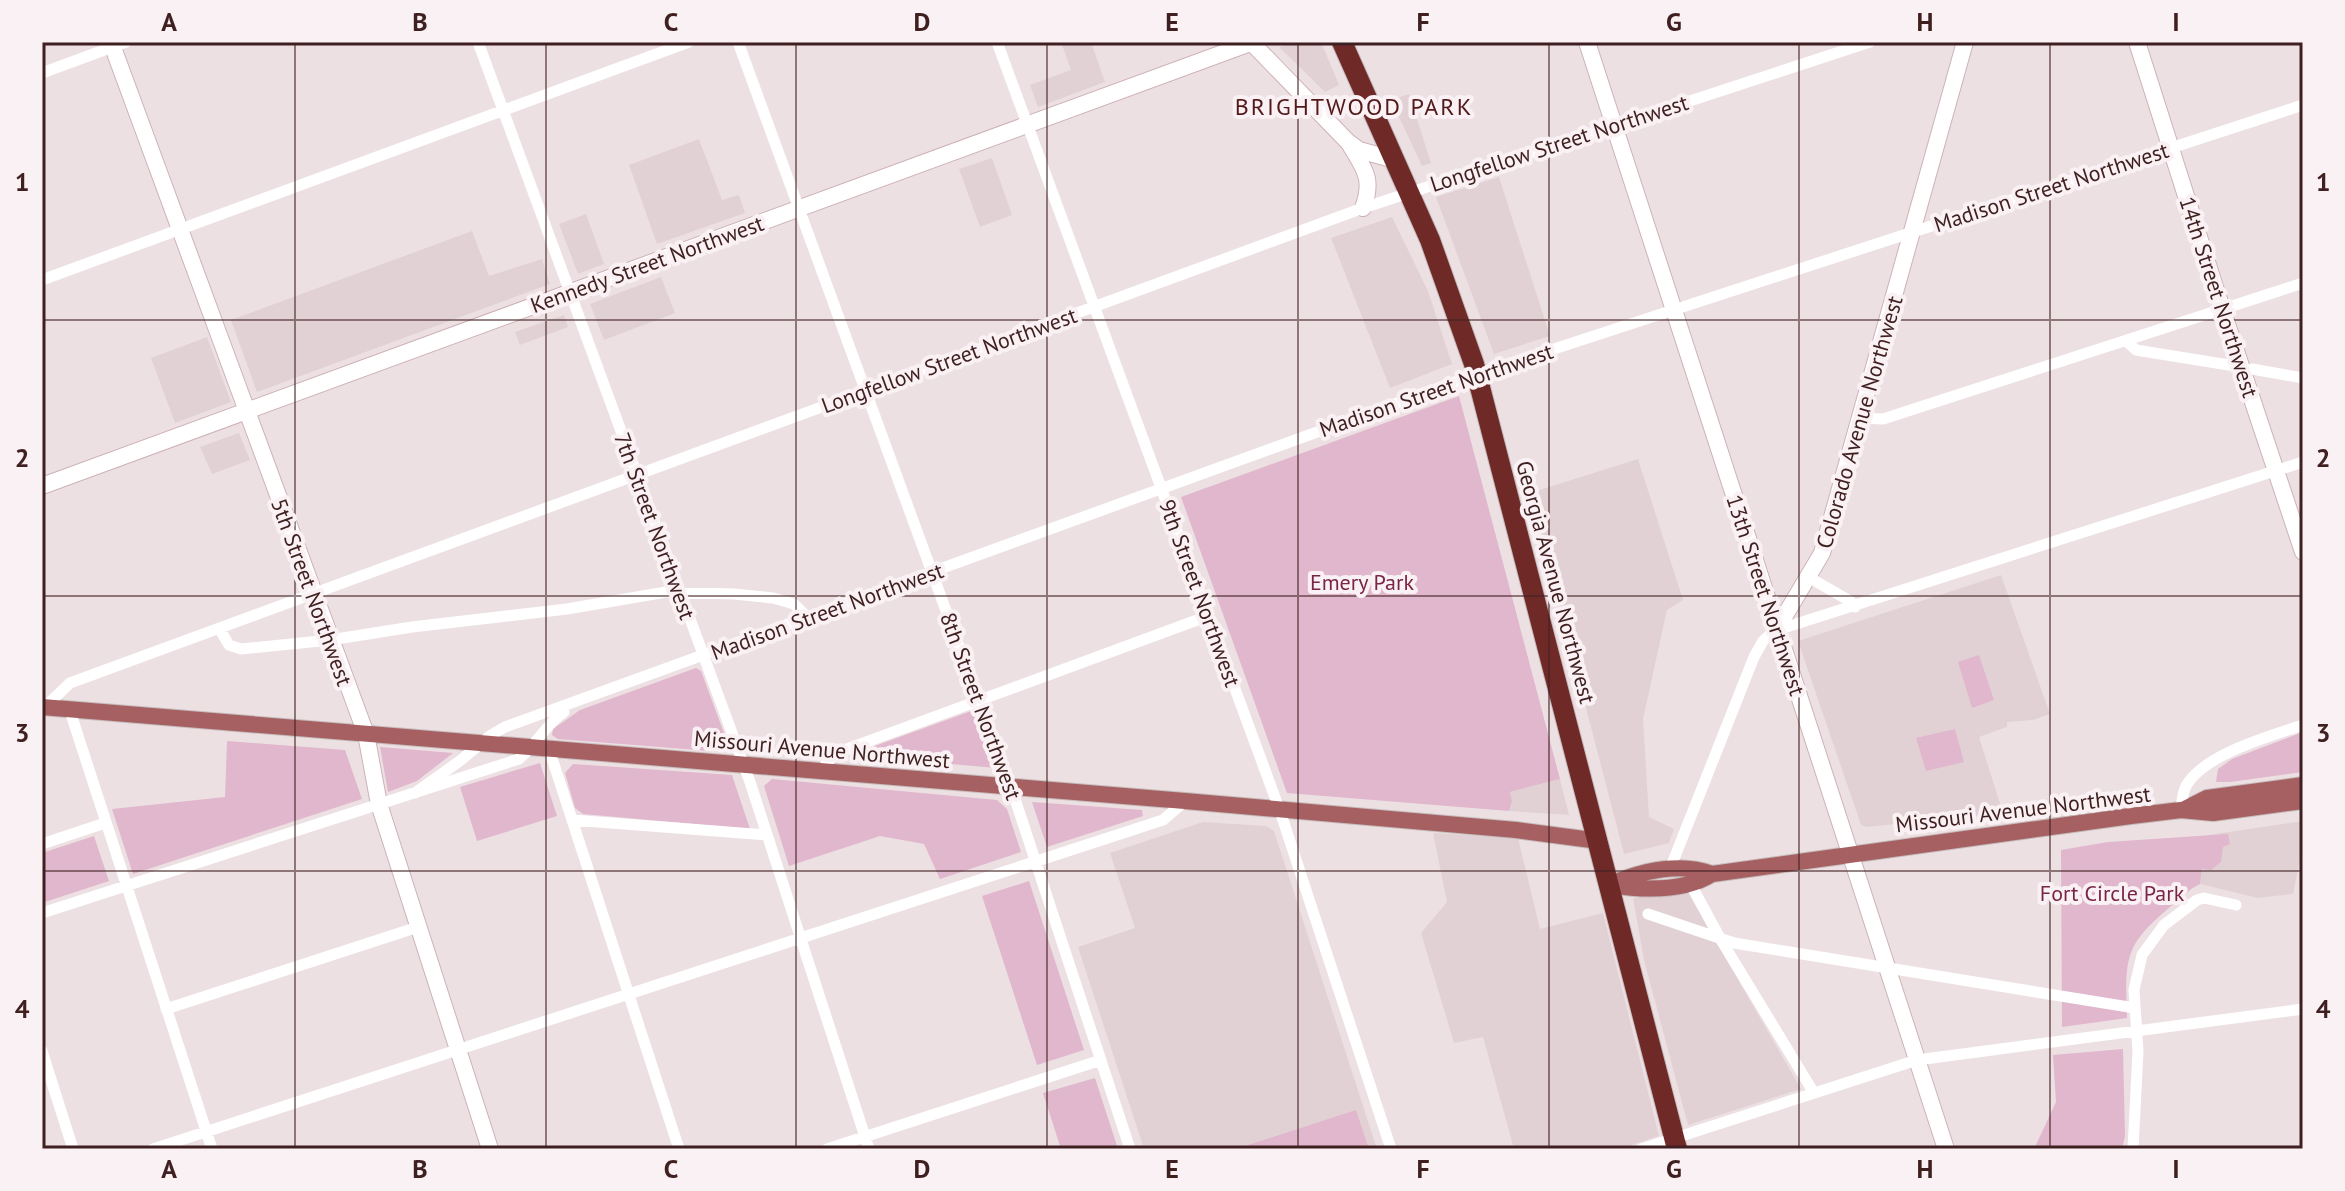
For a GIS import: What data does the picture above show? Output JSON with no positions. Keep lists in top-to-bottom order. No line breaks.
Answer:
{"streets":{"highway":["Georgia Avenue Northwest"],"main road":["Missouri Avenue Northwest"],"street":["Longfellow Street Northwest","Madison Street Northwest","Kennedy Street Northwest","14th Street Northwest","Colorado Avenue Northwest","7th Street Northwest","5th Street Northwest","9th Street Northwest","13th Street Northwest","8th Street Northwest"]},"crossings":[["Longfellow Street Northwest","7th Street Northwest"],["Longfellow Street Northwest","Georgia Avenue Northwest"],["Longfellow Street Northwest","5th Street Northwest"],["Longfellow Street Northwest","9th Street Northwest"],["Longfellow Street Northwest","13th Street Northwest"],["Longfellow Street Northwest","8th Street Northwest"],["Longfellow Street Northwest","Missouri Avenue Northwest"],["Madison Street Northwest","14th Street Northwest"],["Madison Street Northwest","Colorado Avenue Northwest"],["Madison Street Northwest","7th Street Northwest"],["Madison Street Northwest","Georgia Avenue Northwest"],["Madison Street Northwest","5th Street Northwest"],["Madison Street Northwest","9th Street Northwest"],["Madison Street Northwest","13th Street Northwest"],["Madison Street Northwest","8th Street Northwest"],["Madison Street Northwest","Missouri Avenue Northwest"],["Kennedy Street Northwest","7th Street Northwest"],["Kennedy Street Northwest","5th Street Northwest"],["Kennedy Street Northwest","9th Street Northwest"],["Kennedy Street Northwest","8th Street Northwest"],["Colorado Avenue Northwest","13th Street Northwest"],["Colorado Avenue Northwest","Missouri Avenue Northwest"],["7th Street Northwest","Missouri Avenue Northwest"],["Georgia Avenue Northwest","Missouri Avenue Northwest"],["5th Street Northwest","Missouri Avenue Northwest"],["9th Street Northwest","Missouri Avenue Northwest"],["13th Street Northwest","Missouri Avenue Northwest"],["8th Street Northwest","Missouri Avenue Northwest"]],"districts":["BRIGHTWOOD PARK"],"parks":["Emery Park","Fort Circle Park"],"grid":{"columns":["A","B","C","D","E","F","G","H","I"],"rows":["1","2","3","4"]}}
